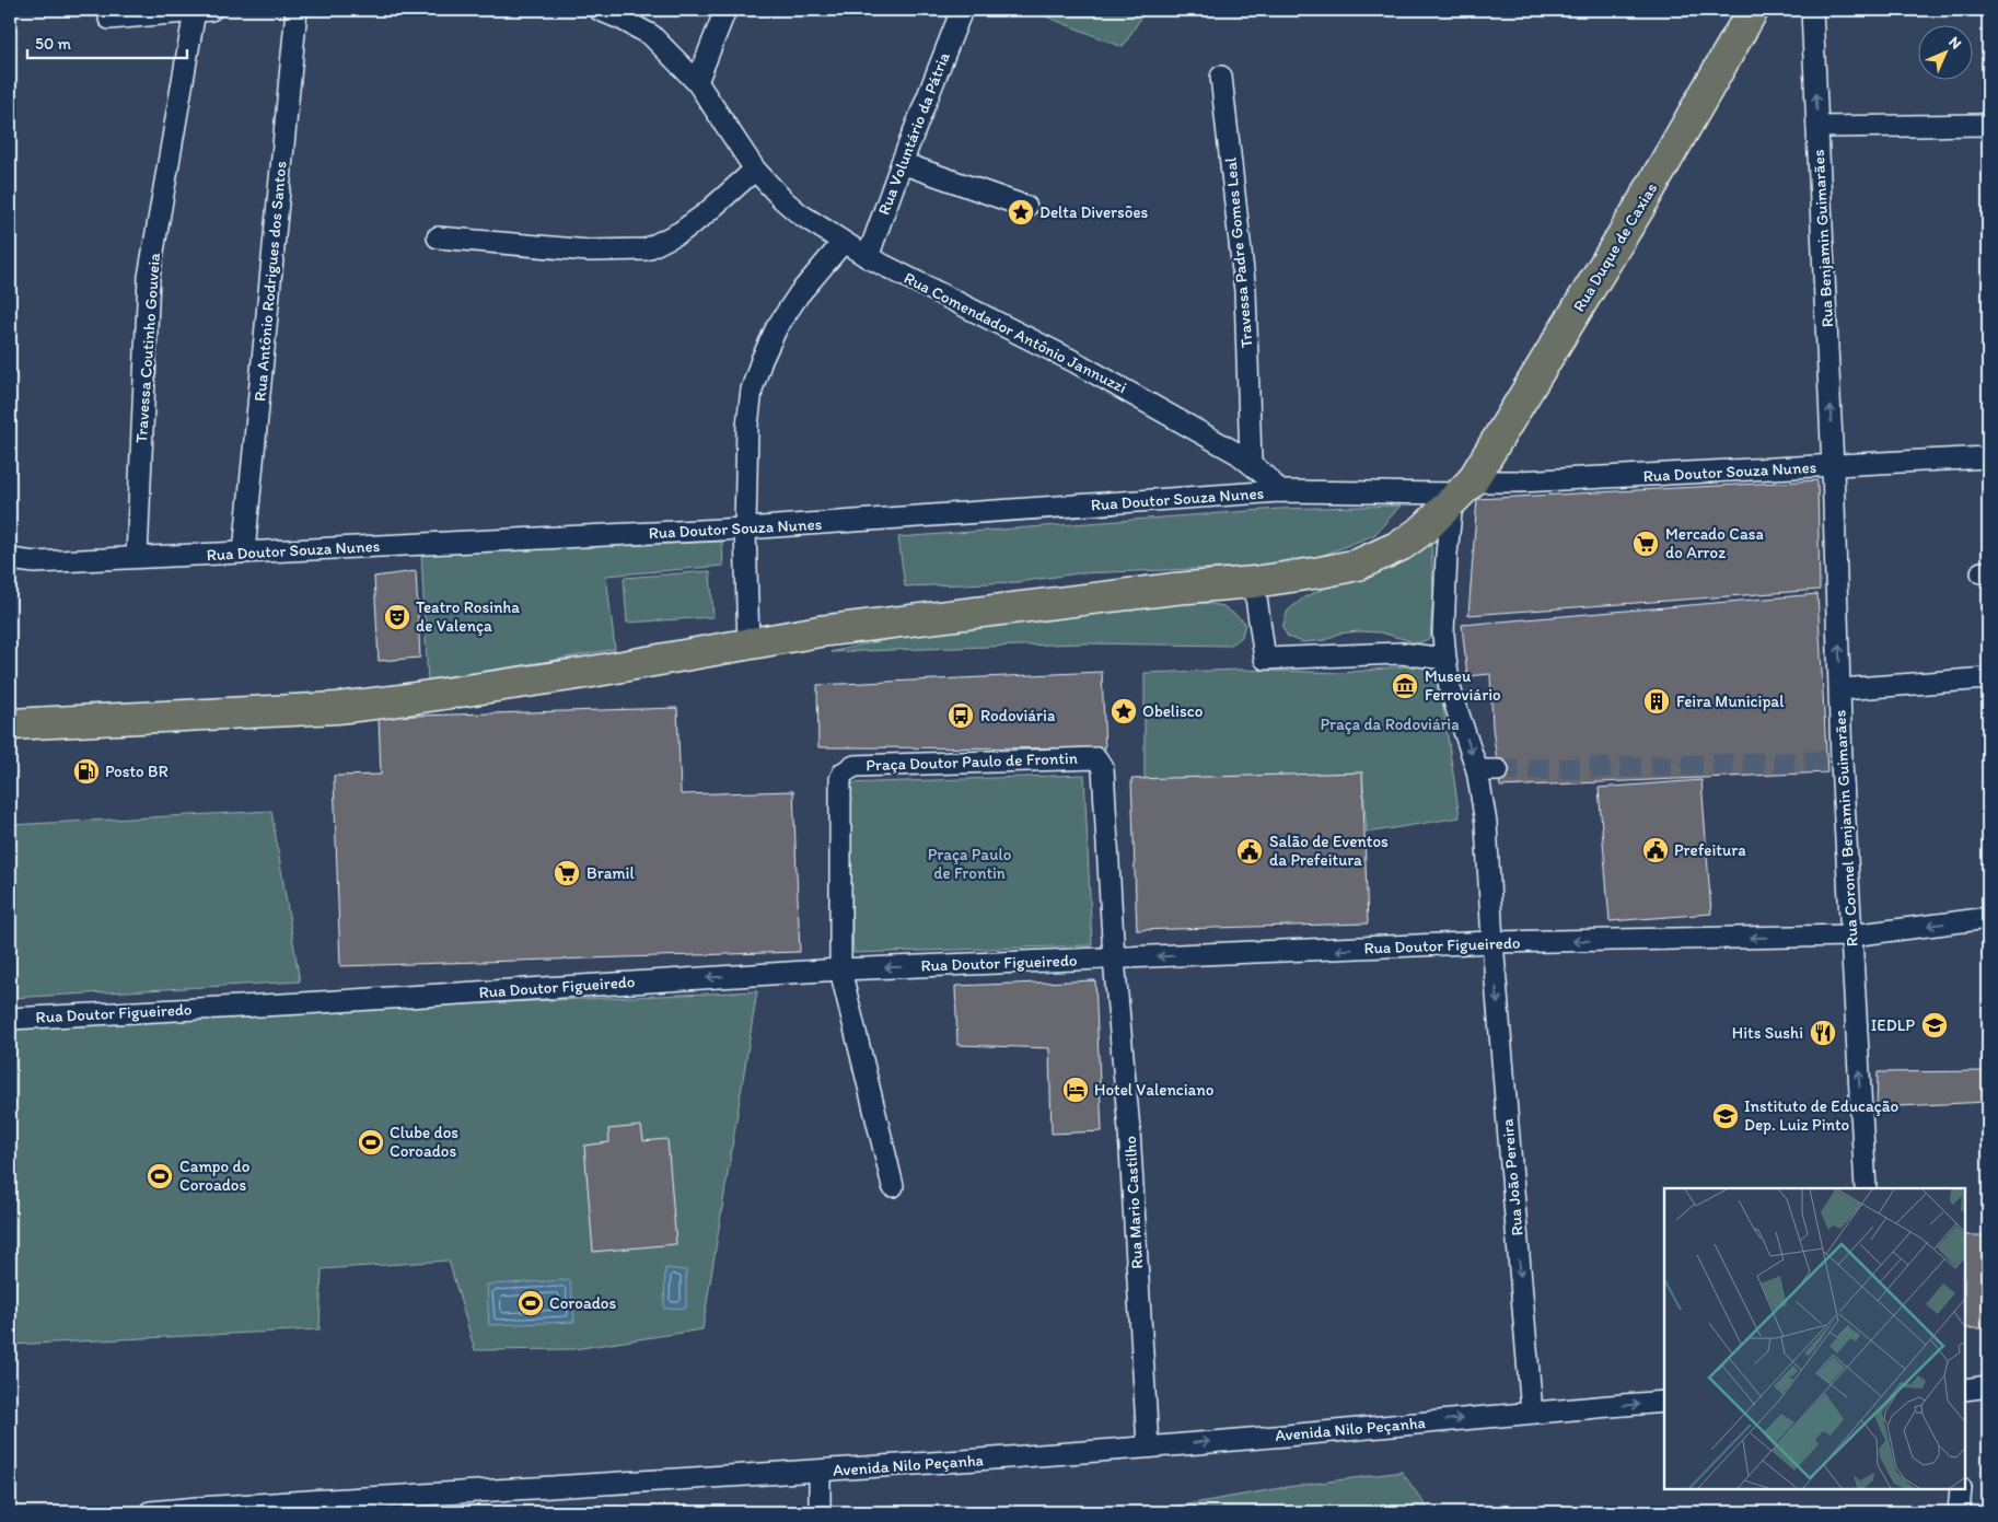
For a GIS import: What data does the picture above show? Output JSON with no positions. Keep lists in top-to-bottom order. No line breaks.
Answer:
{"streets":{"main road":["Rua Duque de Caxias"],"street":["Rua Voluntário da Pátria","Rua Benjamin Guimarães","Travessa Padre Gomes Leal","Rua Antônio Rodrigues dos Santos","Rua Comendador Antônio Jannuzzi","Travessa Coutinho Gouveia","Rua Doutor Souza Nunes","Praça Doutor Paulo de Frontin","Rua Coronel Benjamin Guimarães","Rua Doutor Figueiredo","Rua João Pereira","Rua Mario Castilho","Avenida Nilo Peçanha"]},"crossings":[["Rua Voluntário da Pátria","Rua Comendador Antônio Jannuzzi"],["Rua Benjamin Guimarães","Rua Doutor Souza Nunes"],["Rua Benjamin Guimarães","Rua Coronel Benjamin Guimarães"],["Rua Duque de Caxias","Rua Doutor Souza Nunes"],["Rua Duque de Caxias","Rua João Pereira"],["Travessa Padre Gomes Leal","Rua Comendador Antônio Jannuzzi"],["Rua Antônio Rodrigues dos Santos","Rua Doutor Souza Nunes"],["Rua Comendador Antônio Jannuzzi","Rua Doutor Souza Nunes"],["Travessa Coutinho Gouveia","Rua Doutor Souza Nunes"],["Rua Doutor Souza Nunes","Rua Coronel Benjamin Guimarães"],["Rua Doutor Souza Nunes","Rua João Pereira"],["Praça Doutor Paulo de Frontin","Rua Doutor Figueiredo"],["Praça Doutor Paulo de Frontin","Rua Mario Castilho"],["Rua Coronel Benjamin Guimarães","Rua Doutor Figueiredo"],["Rua Doutor Figueiredo","Rua João Pereira"],["Rua Doutor Figueiredo","Rua Mario Castilho"],["Rua João Pereira","Avenida Nilo Peçanha"],["Rua Mario Castilho","Avenida Nilo Peçanha"]],"one_way":["Rua Benjamin Guimarães","Rua Coronel Benjamin Guimarães","Rua Doutor Figueiredo","Rua João Pereira"],"parks":["Praça da Rodoviária","Praça Paulo de Frontin"],"places":{"place":["Delta Diversões","Obelisco"],"supermarket":["Mercado Casa do Arroz","Bramil"],"theatre":["Teatro Rosinha de Valença"],"museum":["Museu Ferroviário"],"building":["Feira Municipal"],"bus stop":["Rodoviária"],"fuel station":["Posto BR"],"public building":["Prefeitura","Salão de Eventos da Prefeitura"],"school or university":["IEDLP","Instituto de Educação Dep. Luiz Pinto"],"restaurant":["Hits Sushi"],"hotel":["Hotel Valenciano"],"sports":["Clube dos Coroados","Campo do Coroados","Coroados"]},"scale_bar":"50 m","north":"top right"}
